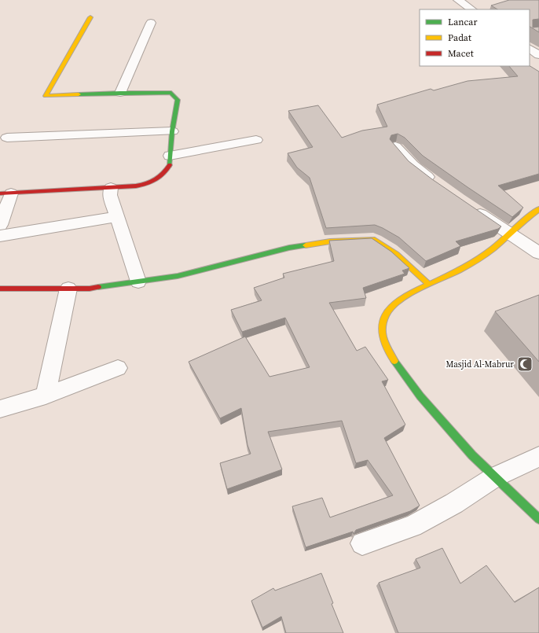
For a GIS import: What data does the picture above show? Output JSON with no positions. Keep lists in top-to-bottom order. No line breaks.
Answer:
{"places":{"mosque":["Masjid Al-Mabrur"]},"legend":["Lancar","Padat","Macet"]}
